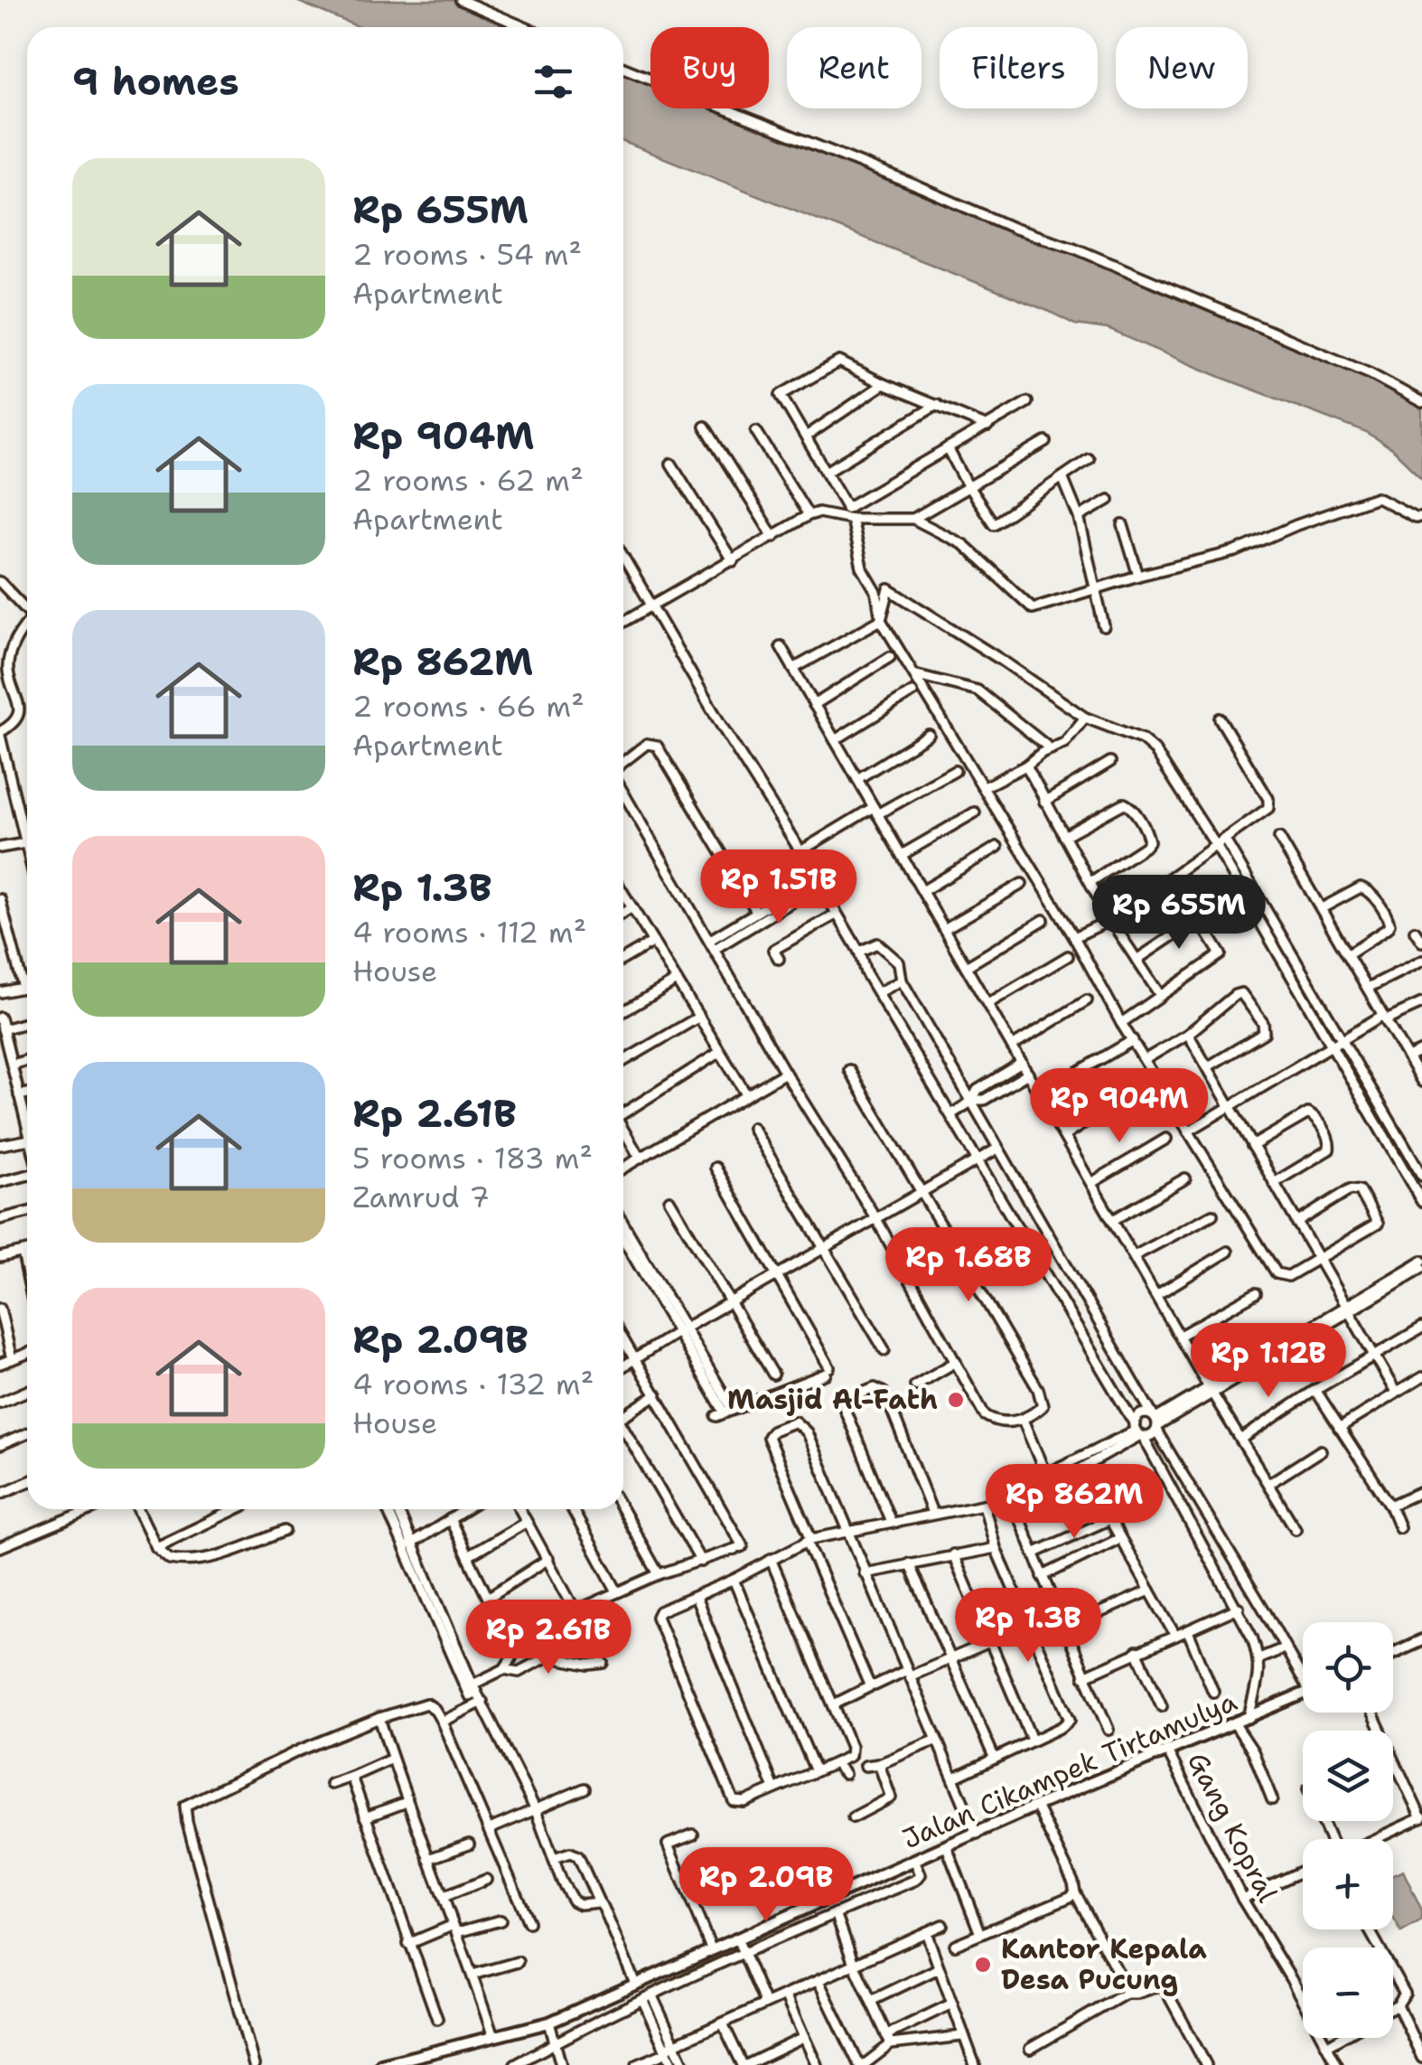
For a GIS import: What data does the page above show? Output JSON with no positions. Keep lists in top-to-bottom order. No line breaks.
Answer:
{"streets":{"street":["Jalan Cikampek Tirtamulya","Gang Kopral"]},"crossings":[["Jalan Cikampek Tirtamulya","Gang Kopral"]],"places":["Masjid Al-Fath","Kantor Kepala Desa Pucung"],"page":{"chip":["Buy","Rent","Filters","New"],"heading":"9 homes","list":[{"name":"Rp 655M","note":"2 rooms · 54 m² · Apartment"},{"name":"Rp 904M","note":"2 rooms · 62 m² · Apartment"},{"name":"Rp 862M","note":"2 rooms · 66 m² · Apartment"},{"name":"Rp 1.3B","note":"4 rooms · 112 m² · House"},{"name":"Rp 2.61B","note":"5 rooms · 183 m² · Zamrud 7"},{"name":"Rp 2.09B","note":"4 rooms · 132 m² · House"}],"price":["Rp 1.51B","Rp 655M","Rp 904M","Rp 1.68B","Rp 1.12B","Rp 862M","Rp 1.3B","Rp 2.61B","Rp 2.09B"],"map_buttons":["+","−"]}}
